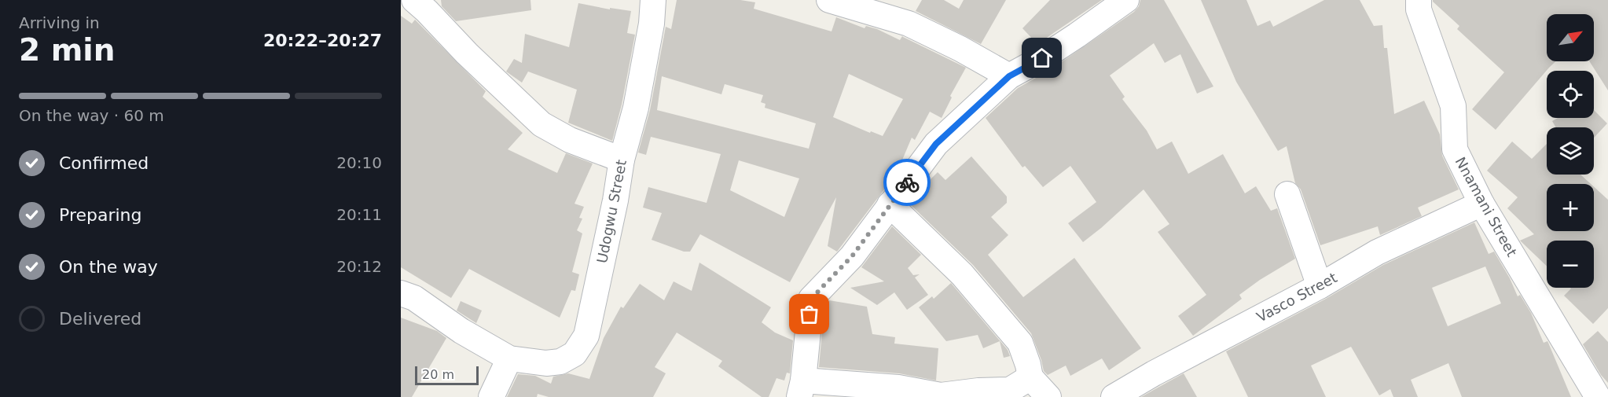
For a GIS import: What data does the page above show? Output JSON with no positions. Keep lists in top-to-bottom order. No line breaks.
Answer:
{"streets":{"street":["Nnamani Street","Udogwu Street","Vasco Street"]},"crossings":[["Nnamani Street","Vasco Street"]],"scale_bar":"20 m","north":"top right","page":{"heading":["2 min","Arriving in","20:22–20:27"],"map_buttons":["+","−"],"bar":"On the way · 60 m","list":[["Confirmed","20:10"],["Preparing","20:11"],["On the way","20:12"],"Delivered"],"scale":"20 m"}}
